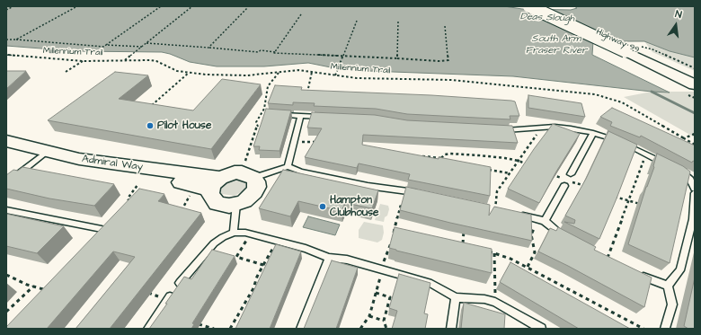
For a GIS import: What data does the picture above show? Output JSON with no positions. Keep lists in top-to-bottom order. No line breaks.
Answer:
{"streets":{"highway":["Highway 99"],"street":["Admiral Way"],"path":["Millennium Trail"]},"water":["Deas Slough","South Arm Fraser River"],"places":["Pilot House","Hampton Clubhouse"],"north":"top"}
